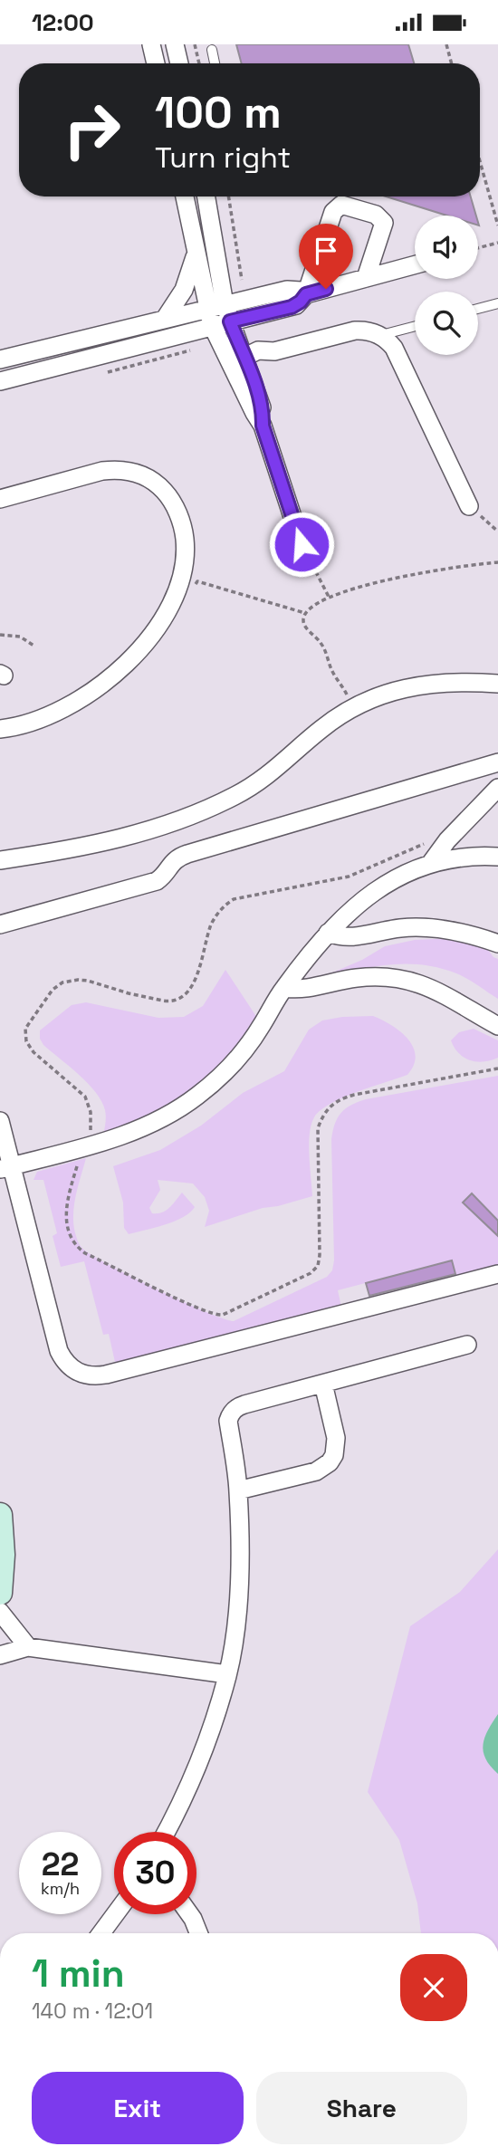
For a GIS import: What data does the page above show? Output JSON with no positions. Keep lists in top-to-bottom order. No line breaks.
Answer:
{"page":{"status":"12:00","turn":["100 m","Turn right"],"speed":"22 km/h","limit":"30","heading":["1 min","140 m · 12:01"],"buttons":["Exit","Share"]}}
